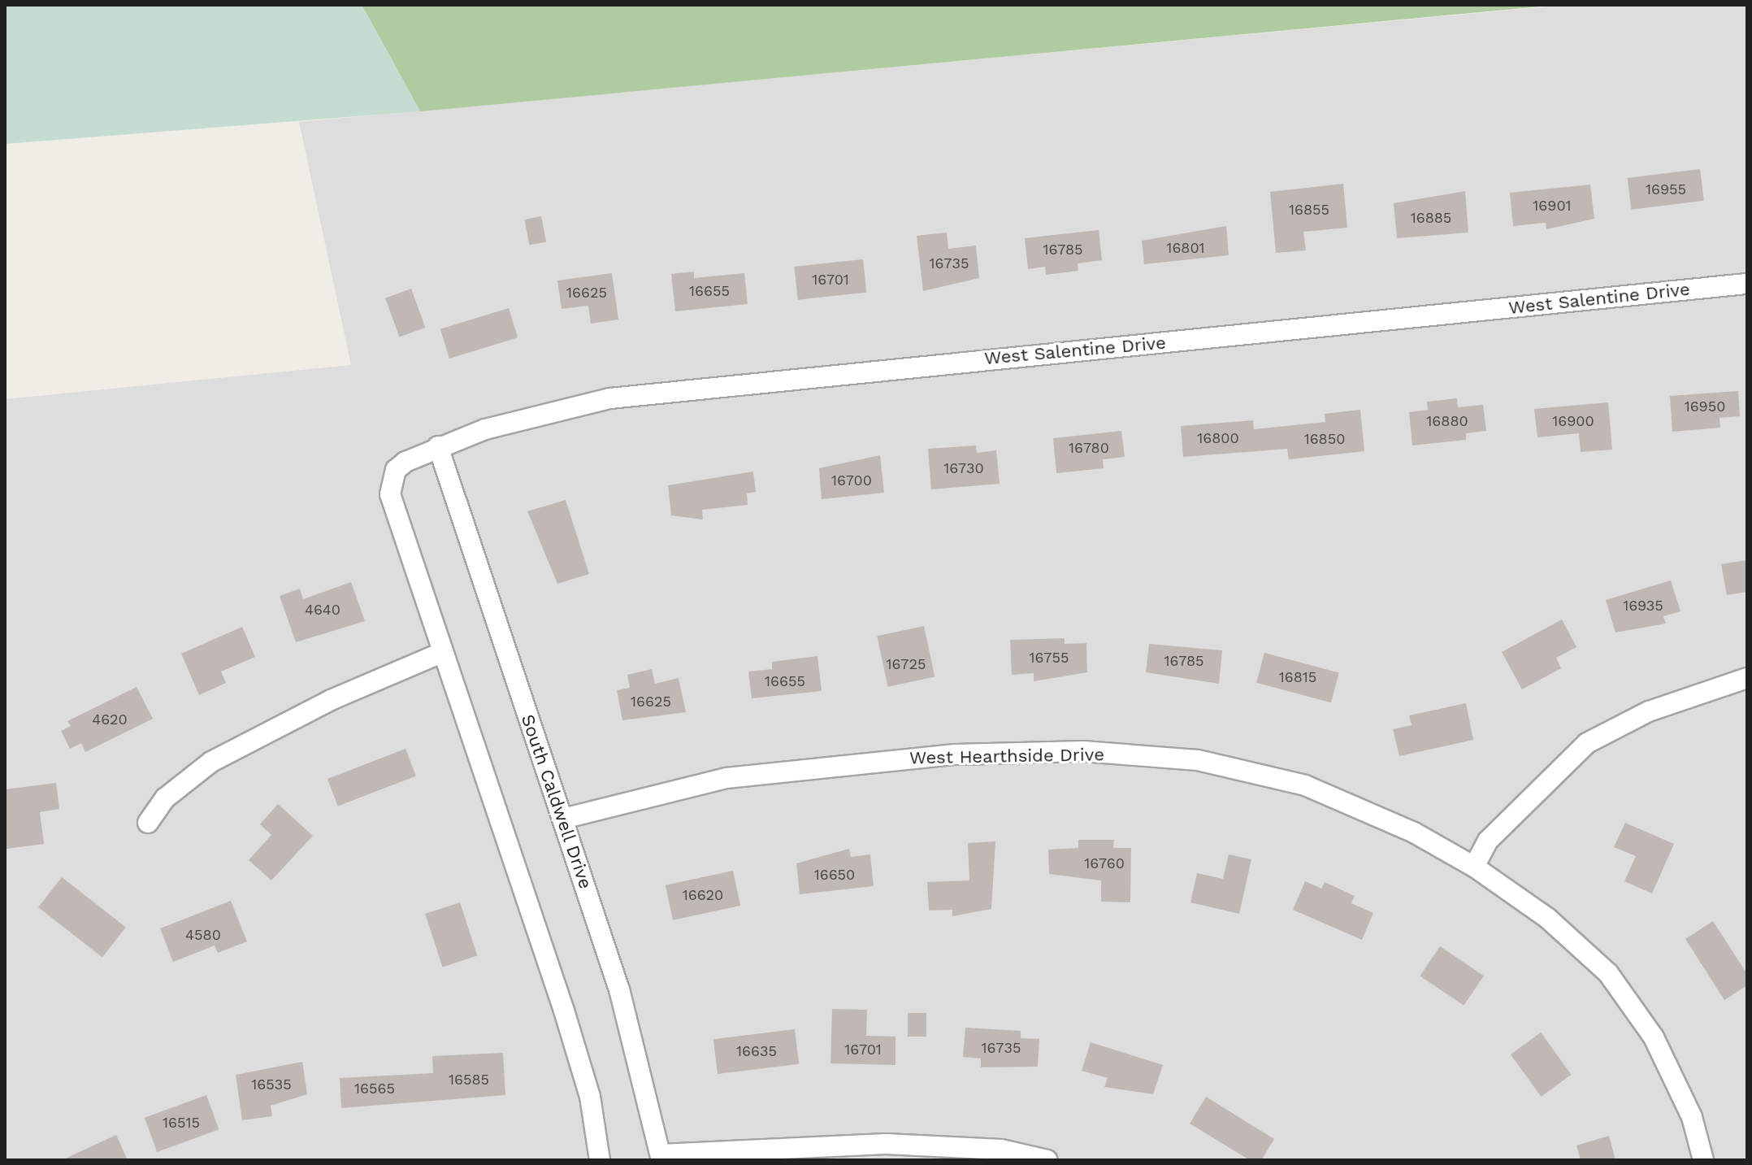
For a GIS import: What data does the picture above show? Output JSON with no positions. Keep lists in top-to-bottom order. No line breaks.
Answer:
{"streets":{"street":["West Salentine Drive","West Hearthside Drive","South Caldwell Drive"]},"crossings":[["West Salentine Drive","South Caldwell Drive"],["West Hearthside Drive","South Caldwell Drive"]],"house_numbers":["16955","16901","16855","16885","16801","16785","16735","16701","16655","16625","16950","16880","16900","16800","16850","16780","16730","16700","16935","4640","16755","16785","16725","16815","16655","16625","4620","16760","16650","16620","4580","16735","16701","16635","16585","16535","16565","16515"]}
